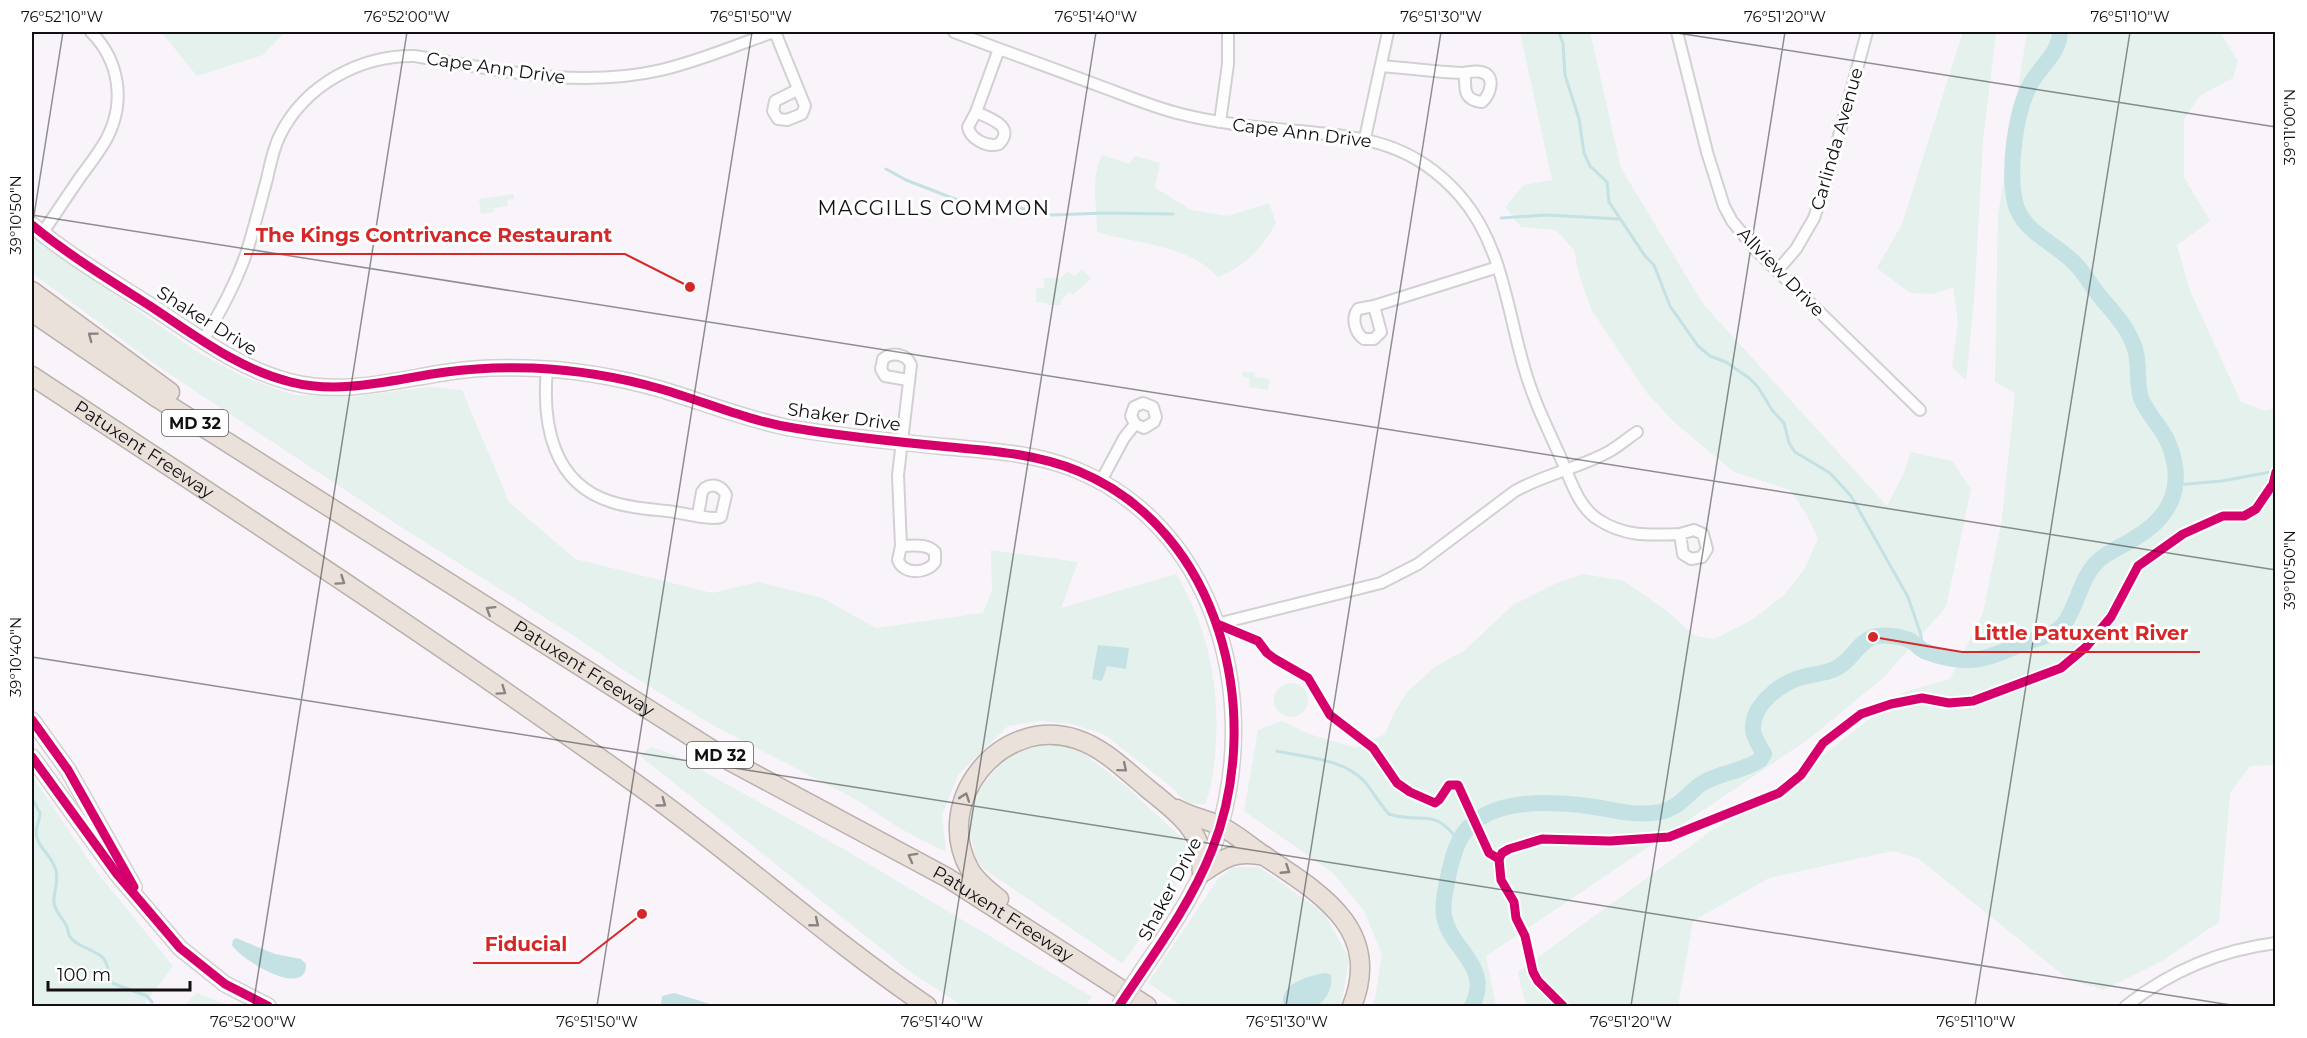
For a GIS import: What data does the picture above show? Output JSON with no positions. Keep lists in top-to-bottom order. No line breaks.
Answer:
{"streets":{"highway":["MD 32","Patuxent Freeway"],"street":["Cape Ann Drive","Carlinda Avenue","Allview Drive","Shaker Drive"]},"crossings":[["Cape Ann Drive","Shaker Drive"],["Carlinda Avenue","Allview Drive"],["Shaker Drive","Patuxent Freeway"]],"districts":["MACGILLS COMMON"],"places":["The Kings Contrivance Restaurant","Little Patuxent River","Fiducial"],"scale_bar":"100 m","coordinates":["76°52'10\"W","76°52'00\"W","76°51'50\"W","76°51'40\"W","76°51'30\"W","76°51'20\"W","76°51'10\"W","39°11'00\"N","39°10'50\"N","39°10'40\"N"]}
